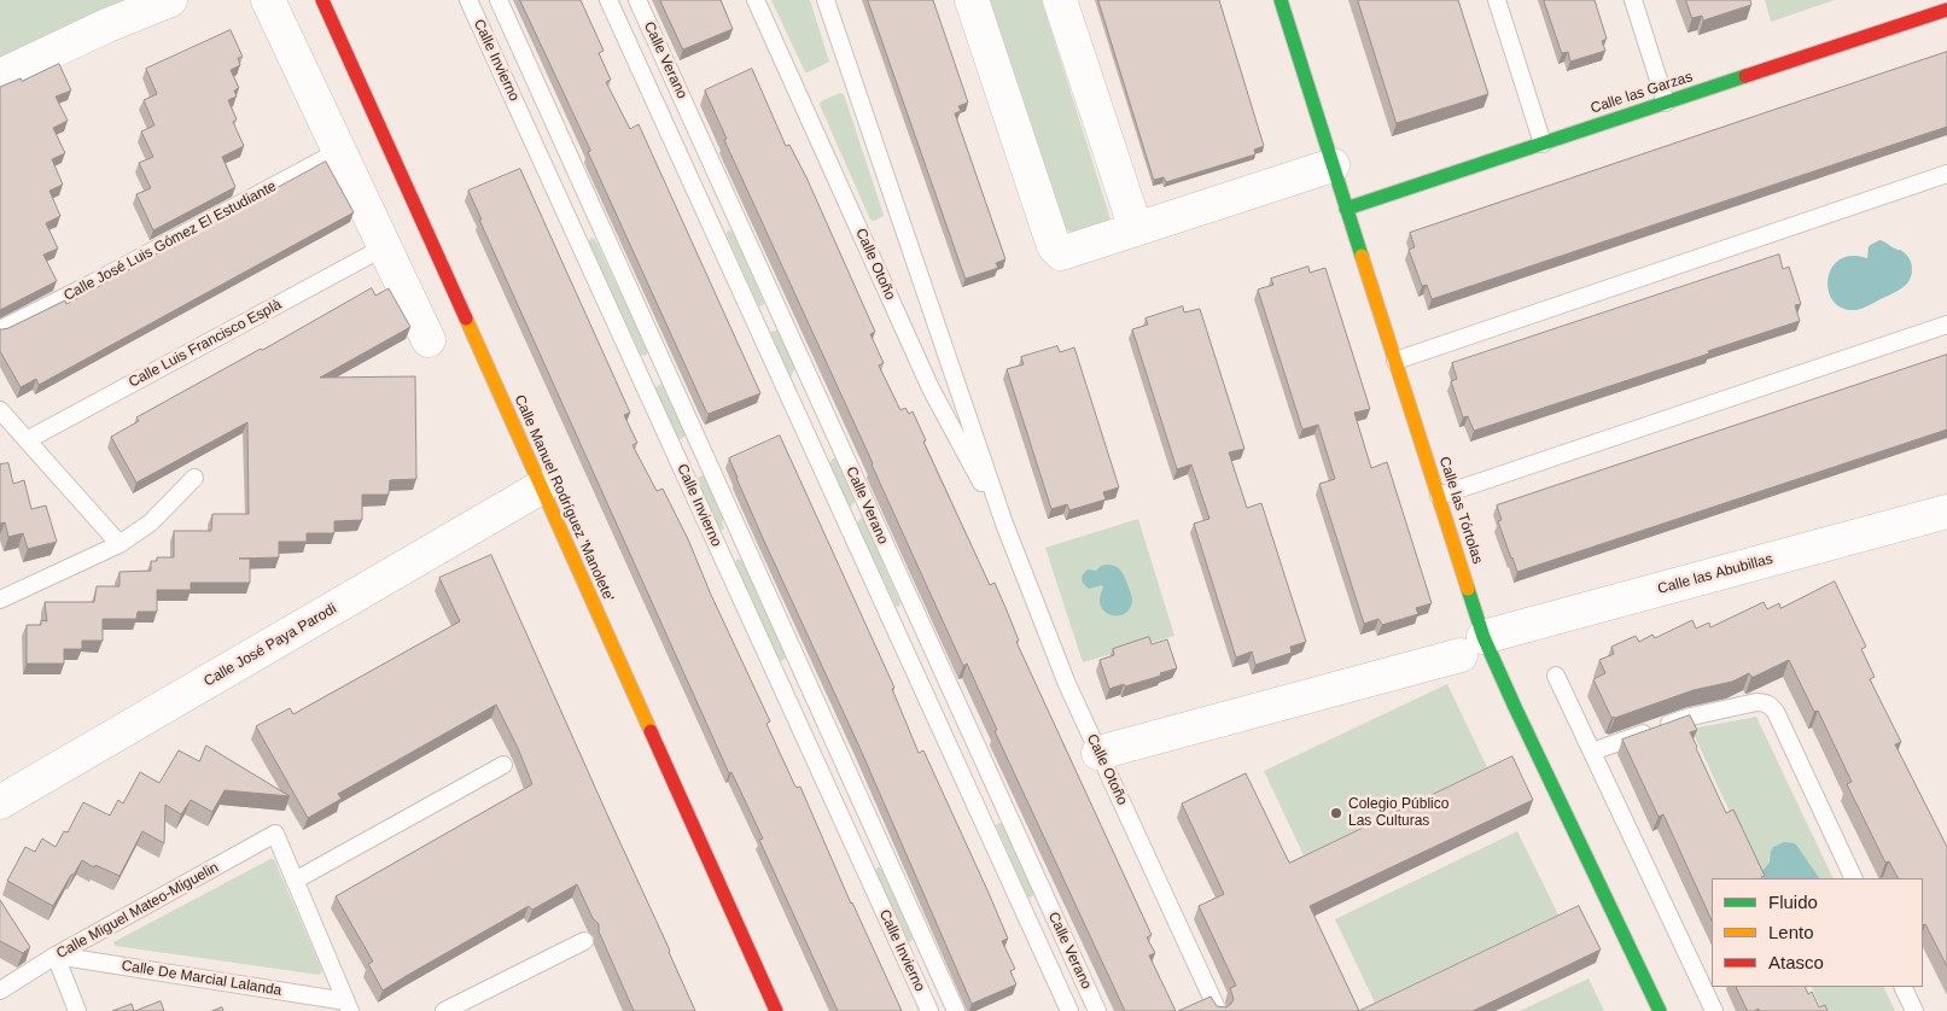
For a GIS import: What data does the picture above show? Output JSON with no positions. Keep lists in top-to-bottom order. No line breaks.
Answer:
{"streets":{"street":["Calle las Garzas","Calle Manuel Rodríguez 'Manolete'","Calle las Tórtolas","Calle las Abubillas","Calle José Paya Parodi"],"lane":["Calle Invierno","Calle Verano","Calle José Luis Gómez El Estudiante","Calle Otoño","Calle Luis Francisco Esplà","Calle Miguel Mateo-Miguelin","Calle De Marcial Lalanda"]},"crossings":[["Calle las Garzas","Calle las Tórtolas"],["Calle Otoño","Calle las Abubillas"],["Calle Manuel Rodríguez 'Manolete'","Calle José Paya Parodi"],["Calle las Tórtolas","Calle las Abubillas"],["Calle Miguel Mateo-Miguelin","Calle De Marcial Lalanda"]],"places":["Colegio Público Las Culturas"],"legend":["Fluido","Lento","Atasco"]}
